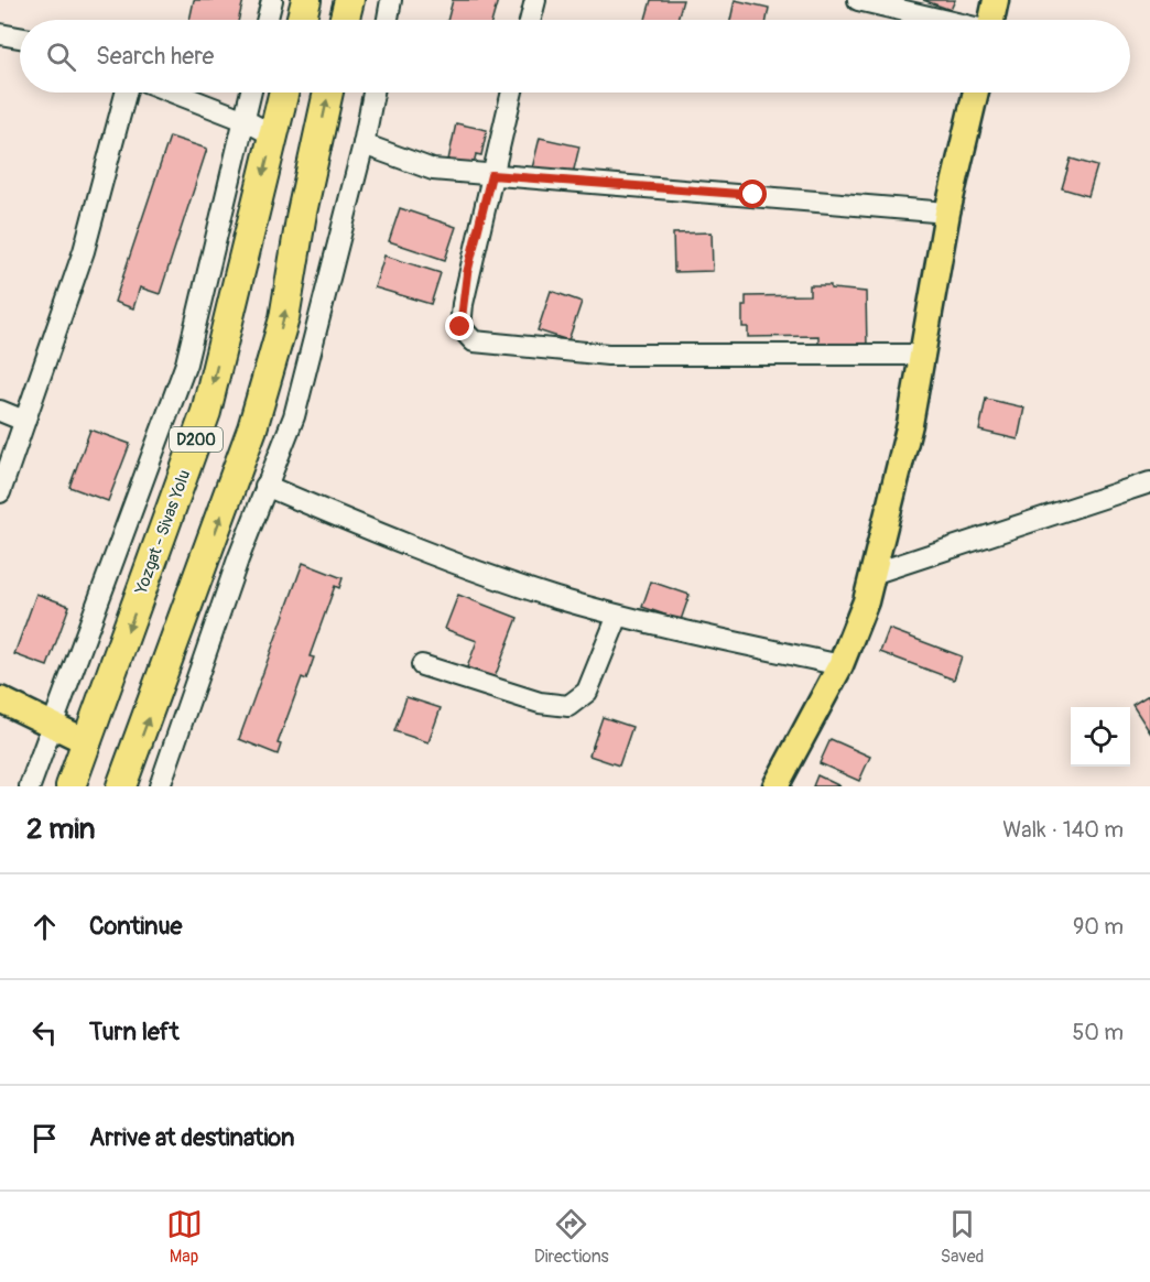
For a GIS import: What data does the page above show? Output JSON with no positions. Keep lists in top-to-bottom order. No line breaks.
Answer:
{"streets":{"highway":["D200","Yozgat - Sivas Yolu"]},"page":{"search":"Search here","heading":["2 min","Walk · 140 m"],"list":[["Continue","90 m"],["Turn left","50 m"],"Arrive at destination"],"nav":["Map","Directions","Saved"]}}
